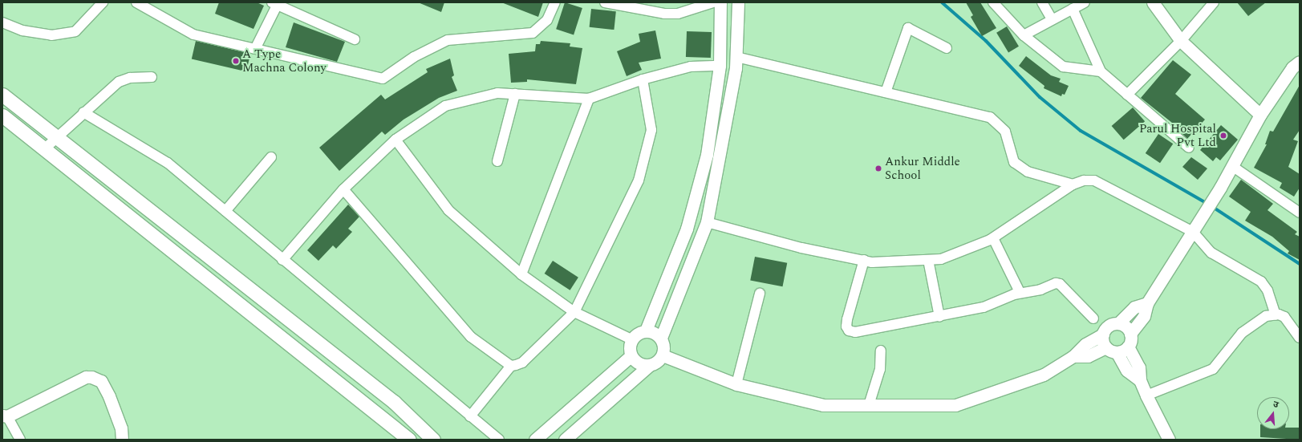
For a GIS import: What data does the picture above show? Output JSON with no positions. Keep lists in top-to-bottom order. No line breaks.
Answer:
{"places":["A Type Machna Colony","Parul Hospital Pvt Ltd","Ankur Middle School"],"north":"top"}
